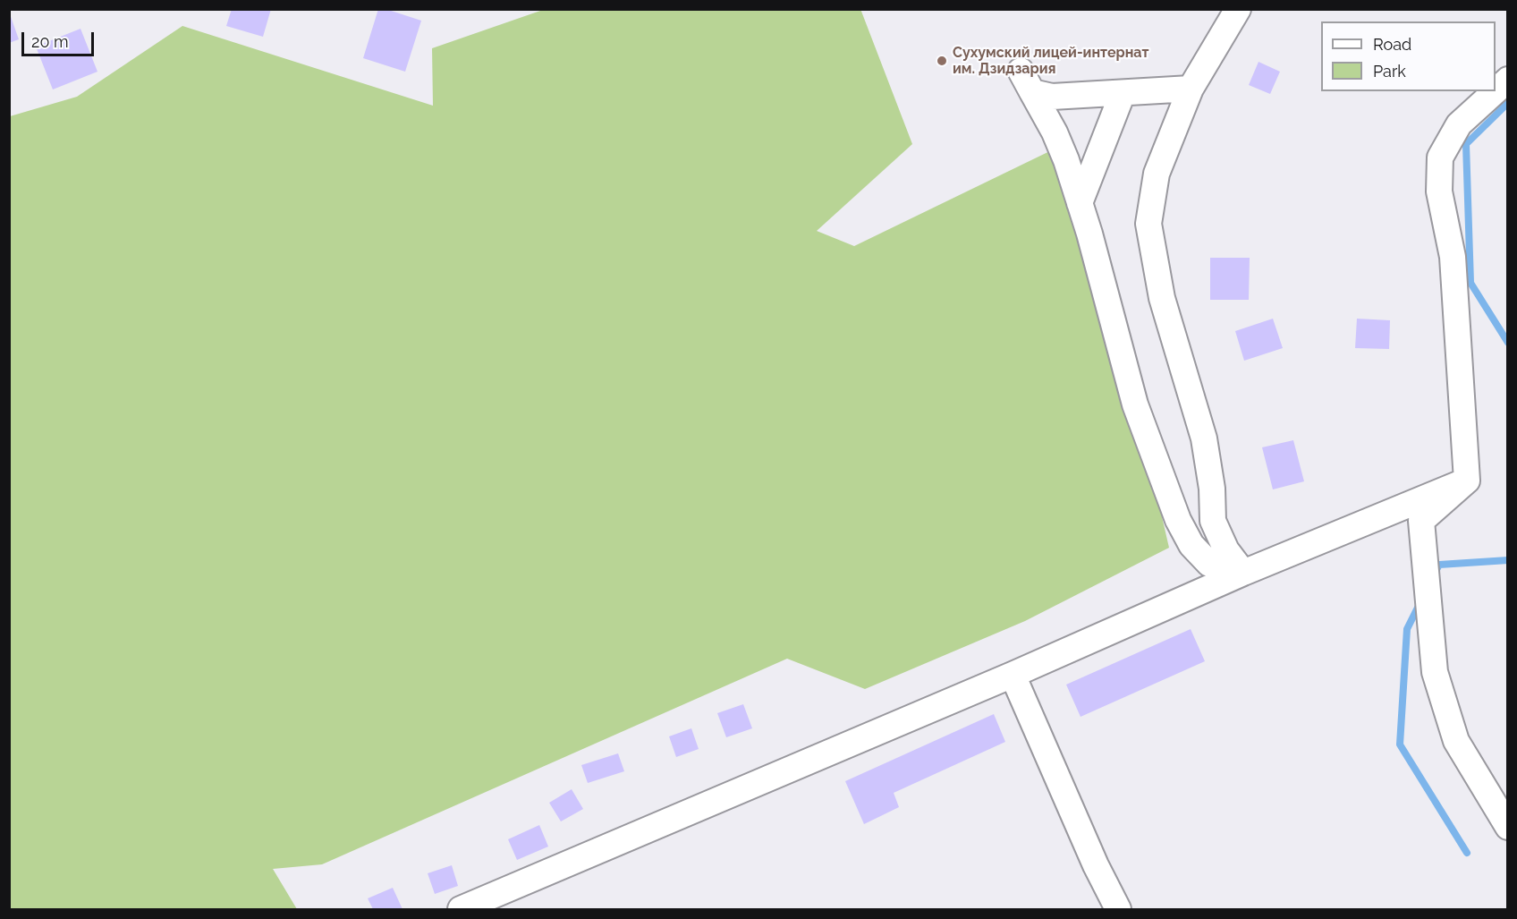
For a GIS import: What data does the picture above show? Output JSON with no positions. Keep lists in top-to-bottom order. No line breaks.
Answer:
{"places":["Сухумский лицей-интернат им. Дзидзария"],"legend":["Road","Park"],"scale_bar":"20 m"}
